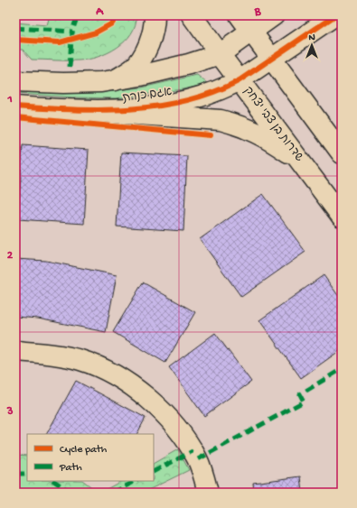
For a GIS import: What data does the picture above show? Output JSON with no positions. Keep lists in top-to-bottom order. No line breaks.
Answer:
{"streets":{"street":["אגם כנרת","שדרות בן צבי יצחק"]},"crossings":[["אגם כנרת","שדרות בן צבי יצחק"]],"legend":["Cycle path","Path"],"north":"top","grid":{"columns":["A","B"],"rows":["1","2","3"]}}
